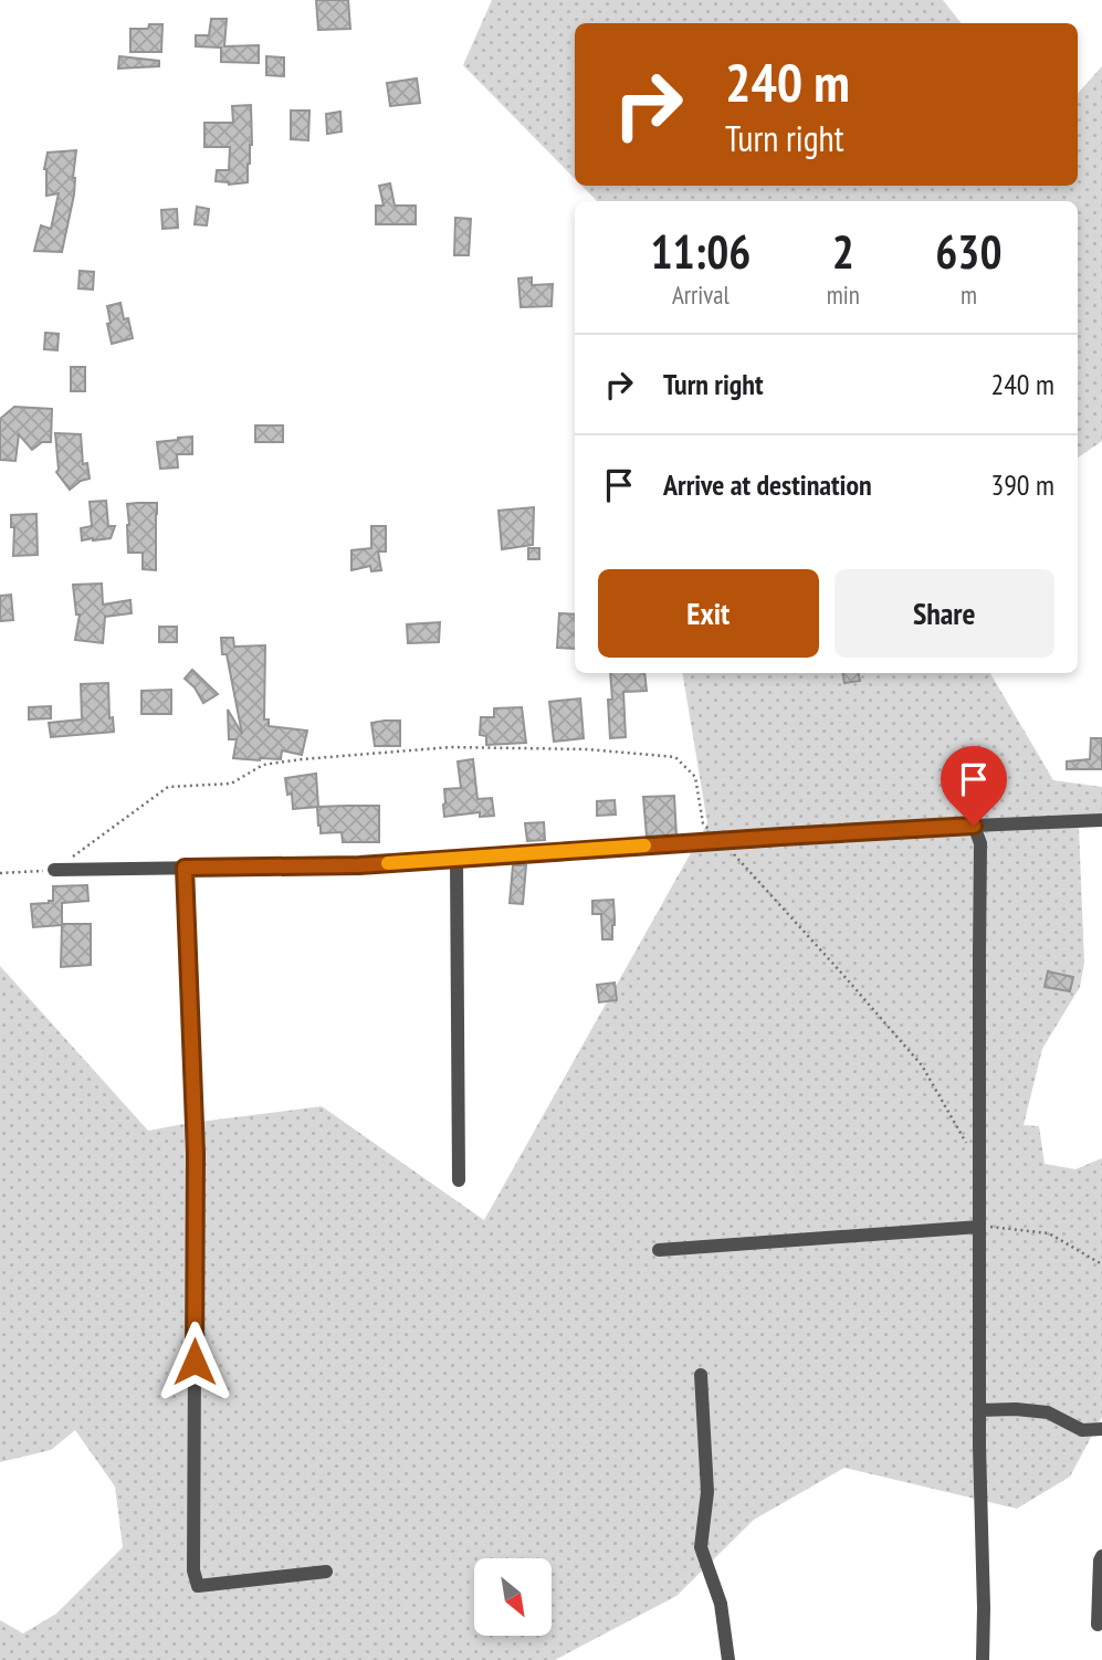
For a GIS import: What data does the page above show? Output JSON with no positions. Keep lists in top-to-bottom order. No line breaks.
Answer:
{"north":"bottom right","page":{"turn":["240 m","Turn right"],"eta":["11:06","Arrival","2","min","630","m"],"list":[{"name":"Turn right","value":"240 m"},{"name":"Arrive at destination","value":"390 m"}],"buttons":["Exit","Share"]}}
